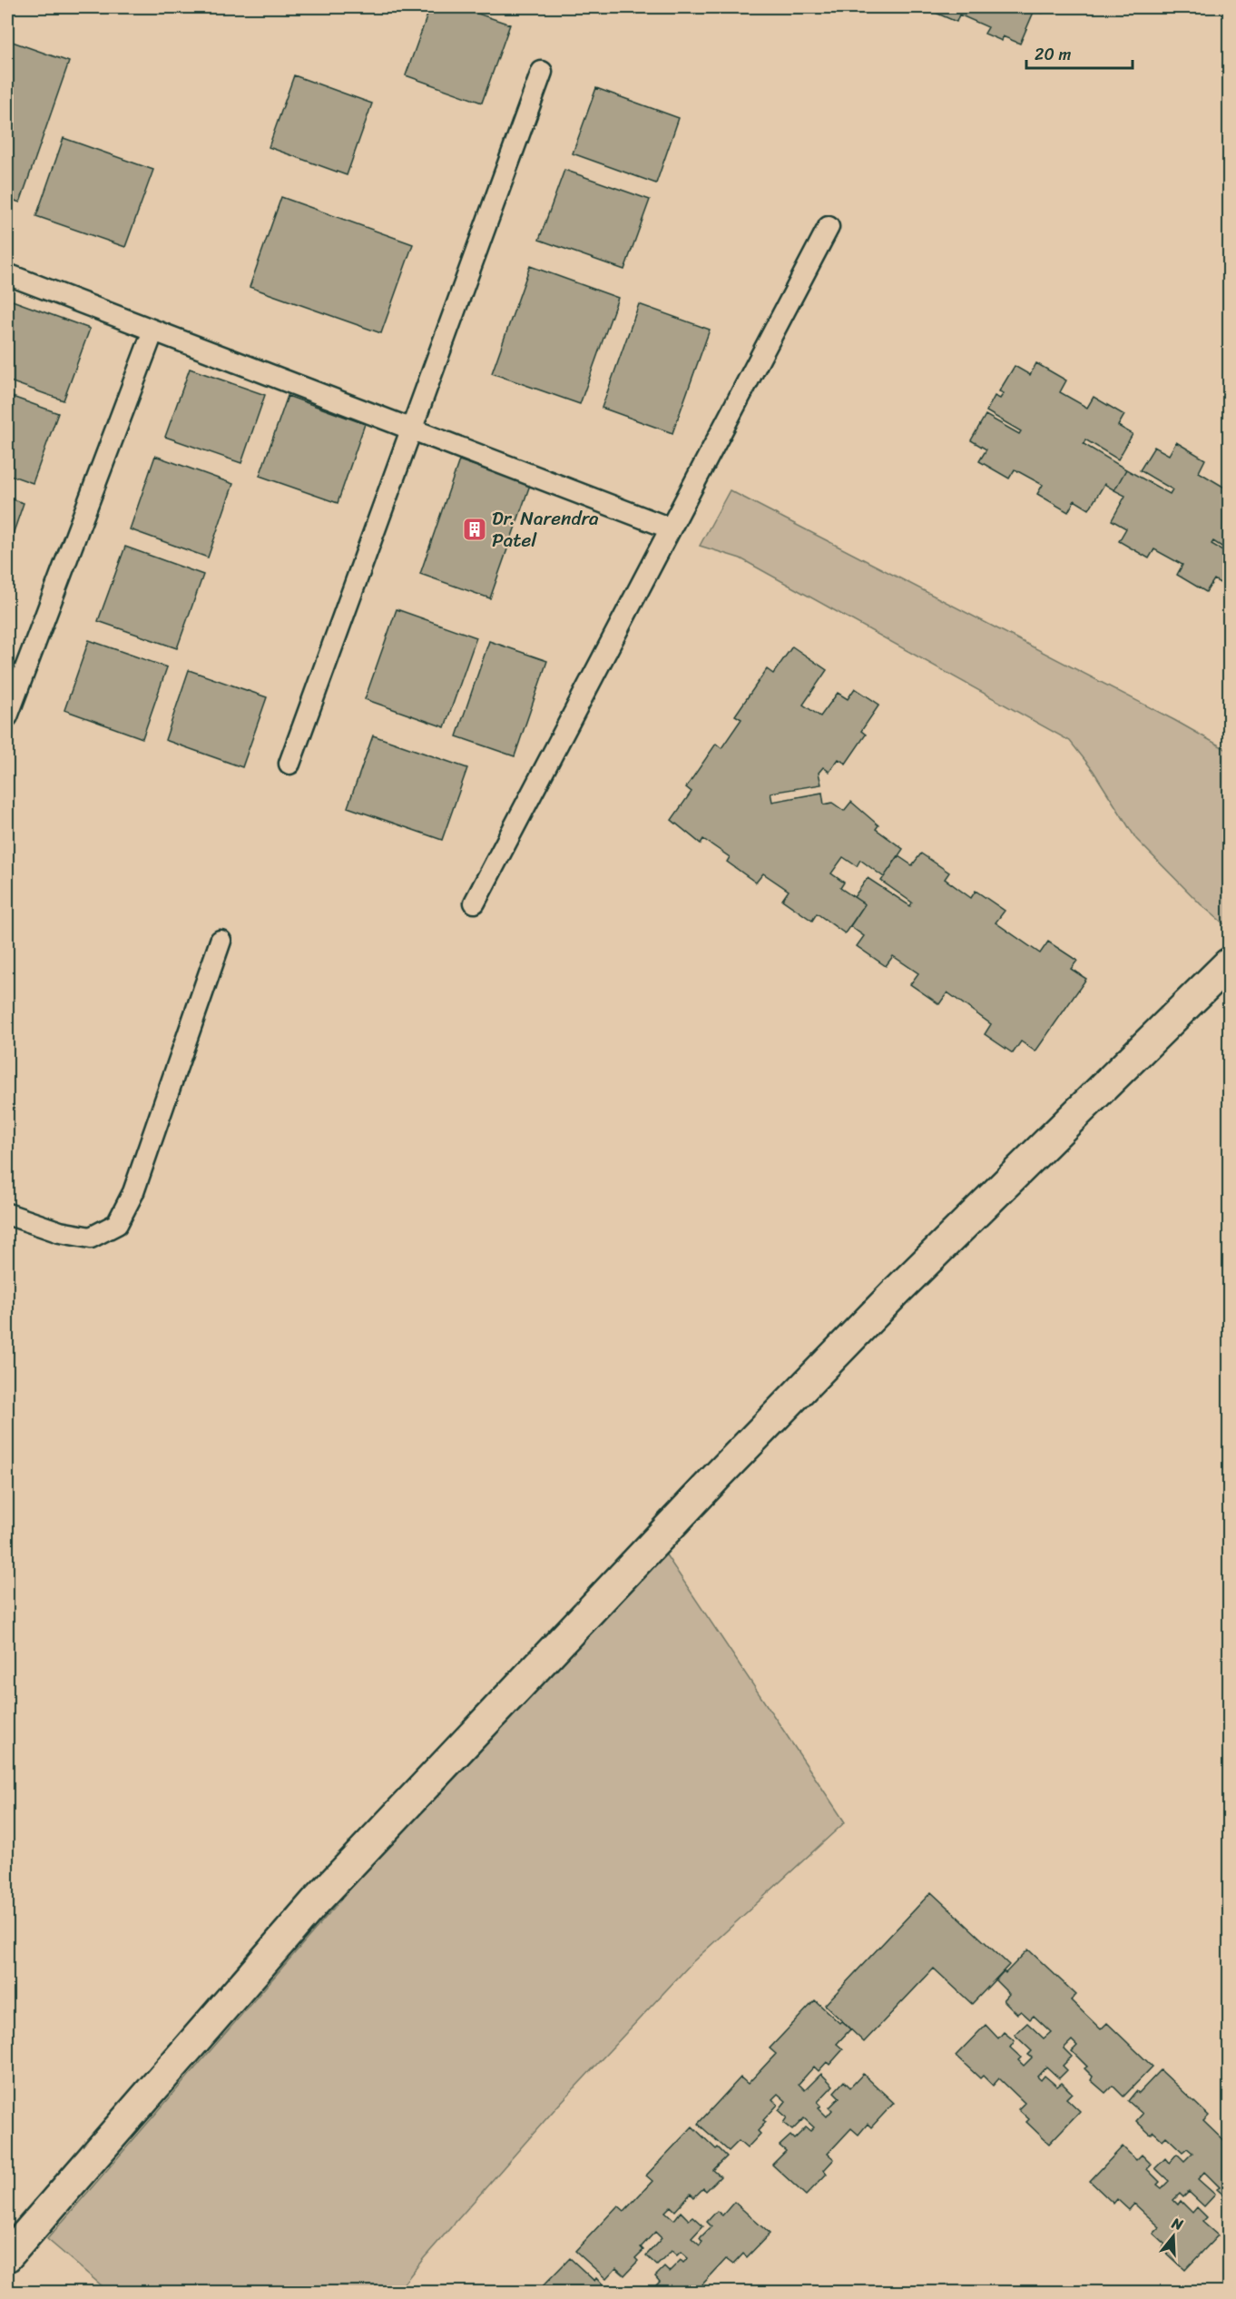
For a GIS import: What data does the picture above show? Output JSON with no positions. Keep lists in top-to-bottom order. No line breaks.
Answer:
{"places":{"building":["Dr. Narendra Patel"]},"scale_bar":"20 m","north":"top"}
